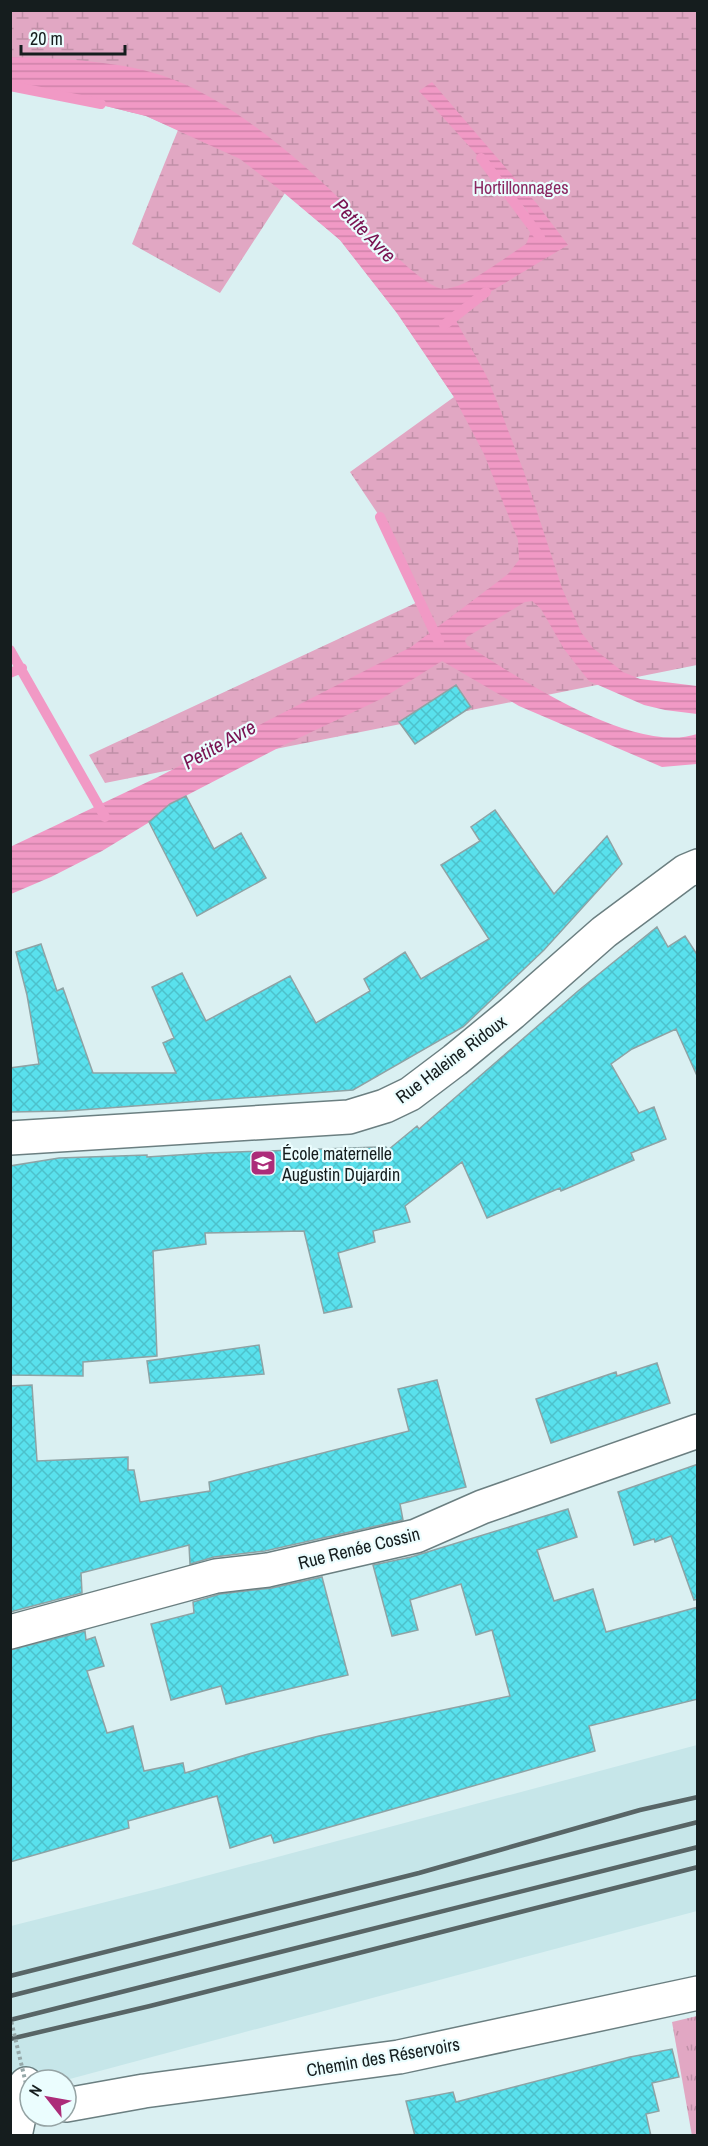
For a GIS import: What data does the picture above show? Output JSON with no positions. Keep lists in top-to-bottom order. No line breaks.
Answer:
{"streets":{"street":["Rue Haleine Ridoux","Rue Renée Cossin","Chemin des Réservoirs"]},"water":["Petite Avre"],"parks":["Hortillonnages"],"places":{"school or university":["École maternelle Augustin Dujardin"]},"scale_bar":"20 m","north":"top left"}
